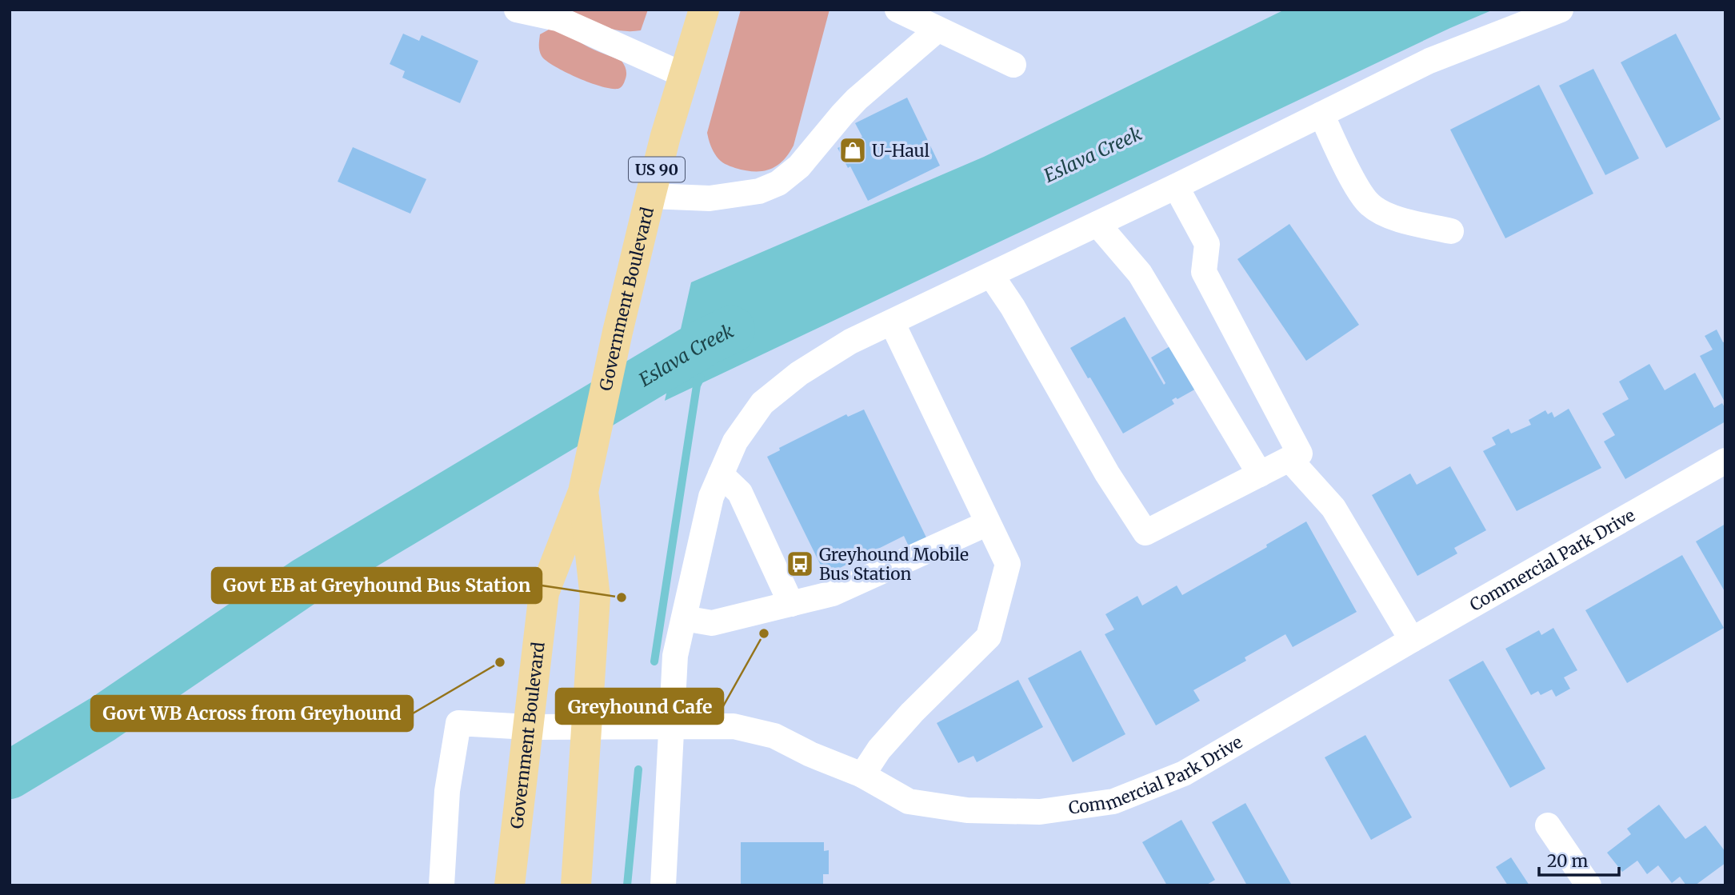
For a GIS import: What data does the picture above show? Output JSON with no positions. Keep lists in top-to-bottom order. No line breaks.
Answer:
{"streets":{"main road":["US 90","Government Boulevard"],"street":["Commercial Park Drive"]},"crossings":[["Government Boulevard","Commercial Park Drive"]],"water":["Eslava Creek"],"places":{"shop":["U-Haul"],"bus stop":["Greyhound Mobile Bus Station"],"other":["Govt EB at Greyhound Bus Station","Greyhound Cafe","Govt WB Across from Greyhound"]},"scale_bar":"20 m"}
